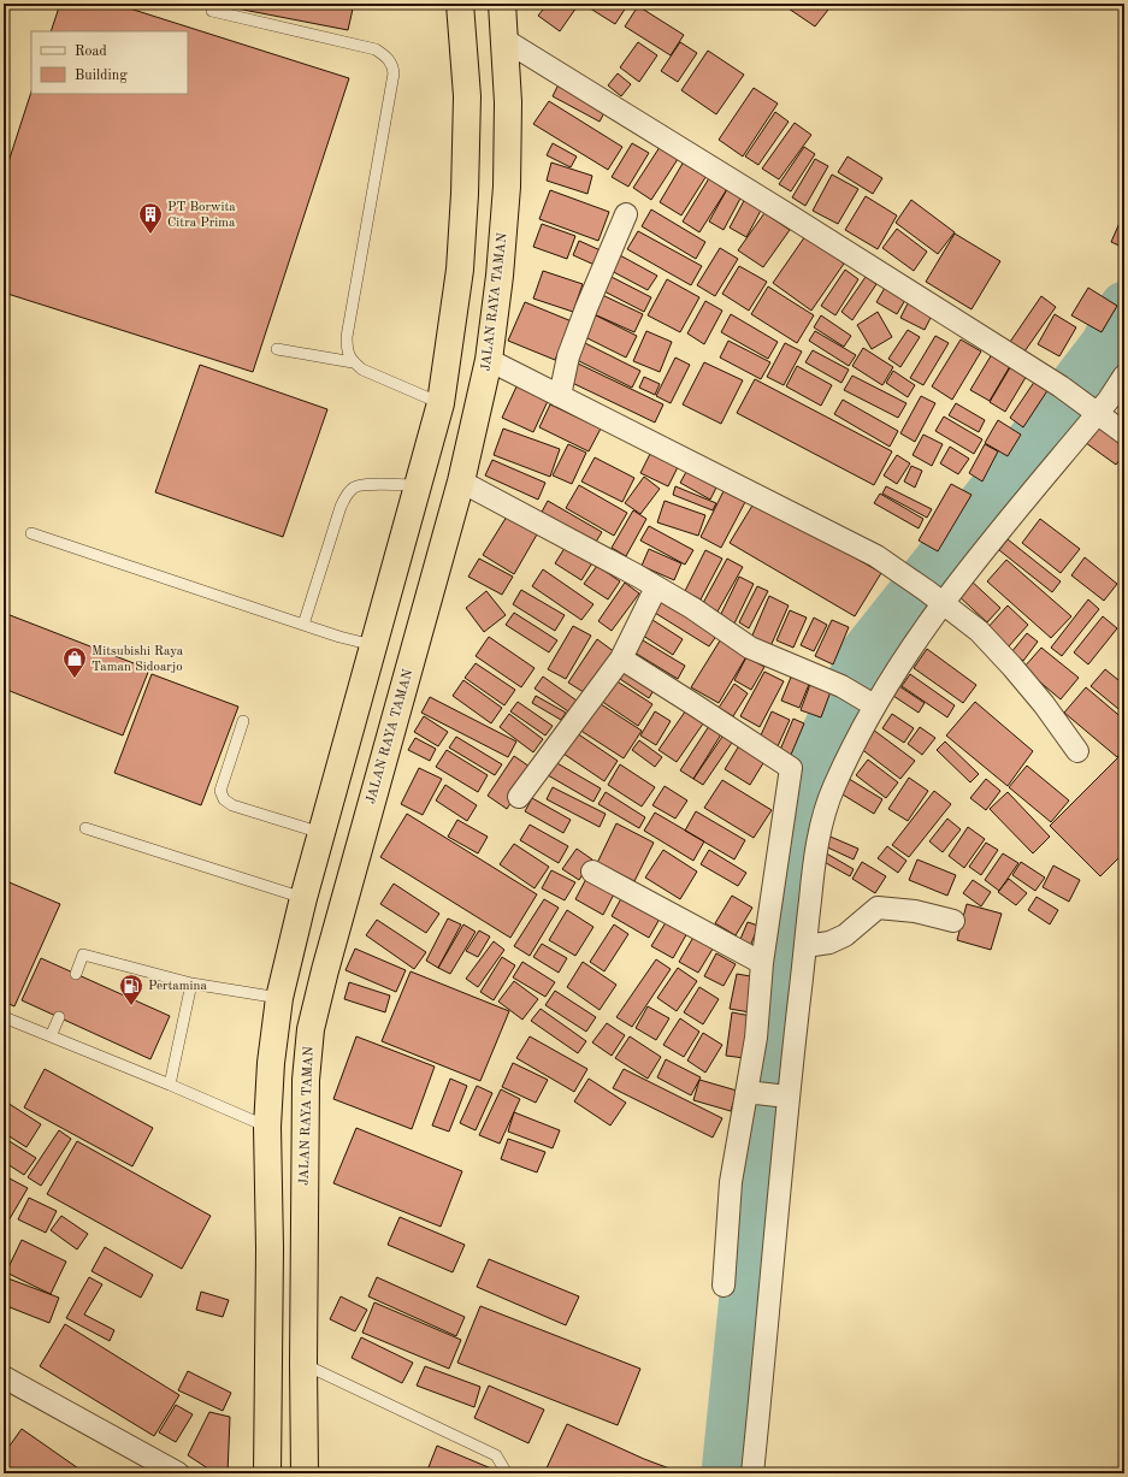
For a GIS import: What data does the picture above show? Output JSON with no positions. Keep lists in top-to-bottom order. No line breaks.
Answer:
{"streets":{"highway":["JALAN RAYA TAMAN"]},"places":{"building":["PT Borwita Citra Prima"],"shop":["Mitsubishi Raya Taman Sidoarjo"],"fuel station":["Pertamina"]},"legend":["Road","Building"]}
